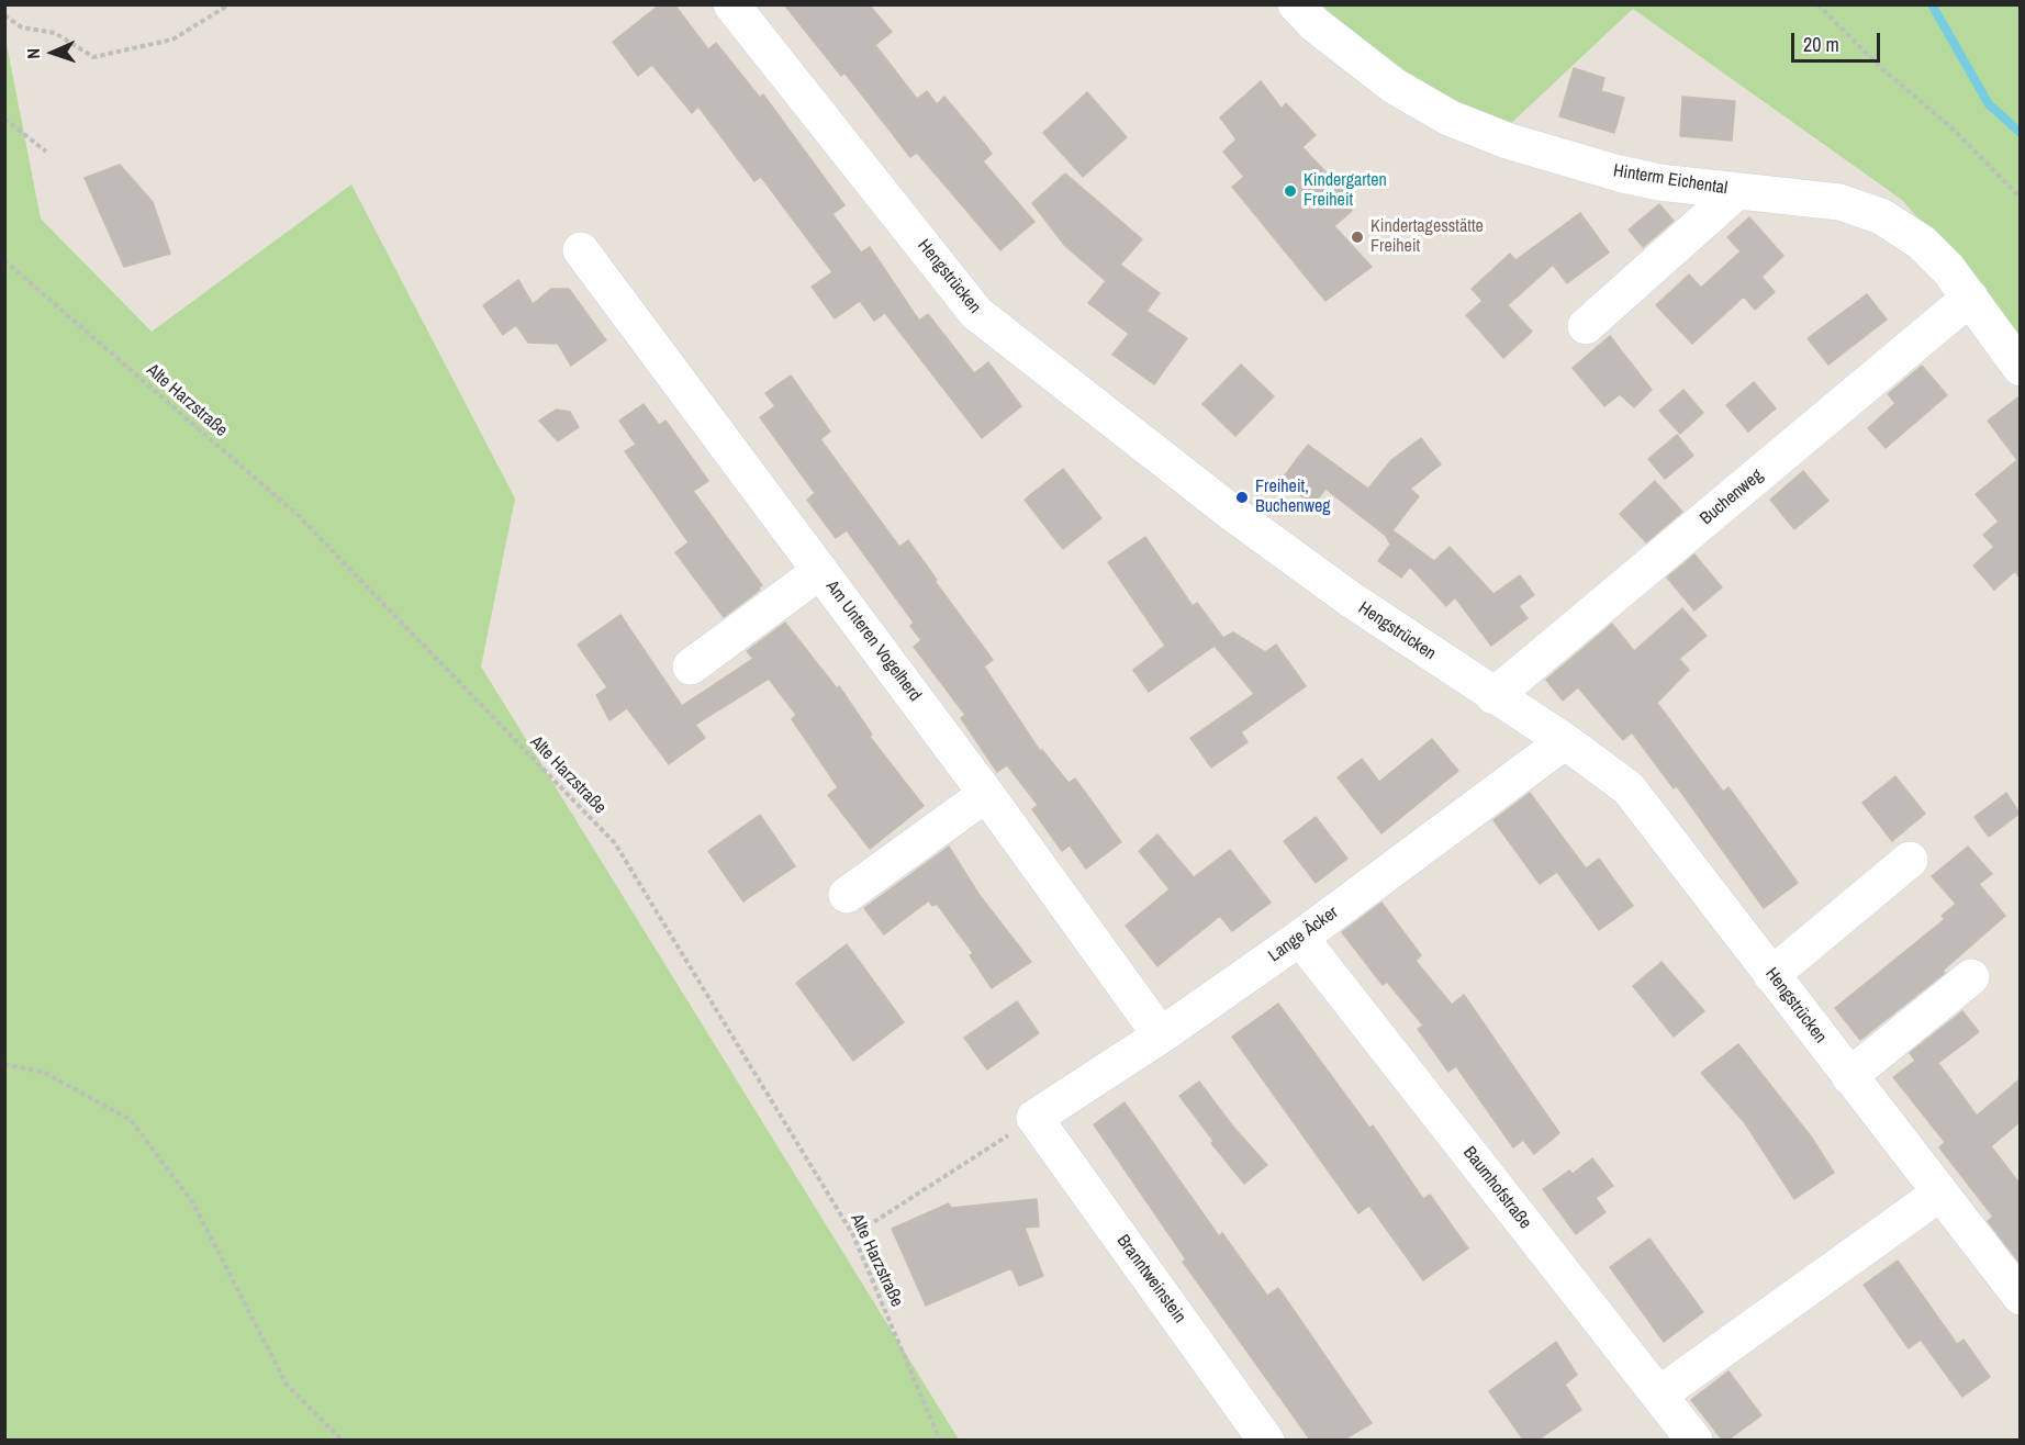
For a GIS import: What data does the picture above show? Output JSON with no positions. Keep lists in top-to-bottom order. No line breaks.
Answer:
{"streets":{"street":["Hinterm Eichental","Hengstrücken","Buchenweg","Am Unteren Vogelherd","Lange Äcker","Baumhofstraße","Branntweinstein"],"path":["Alte Harzstraße"]},"crossings":[["Hinterm Eichental","Buchenweg"],["Hengstrücken","Buchenweg"],["Hengstrücken","Lange Äcker"],["Am Unteren Vogelherd","Lange Äcker"],["Lange Äcker","Baumhofstraße"],["Lange Äcker","Branntweinstein"]],"places":["Kindergarten Freiheit","Kindertagesstätte Freiheit","Freiheit, Buchenweg"],"scale_bar":"20 m","north":"left"}
